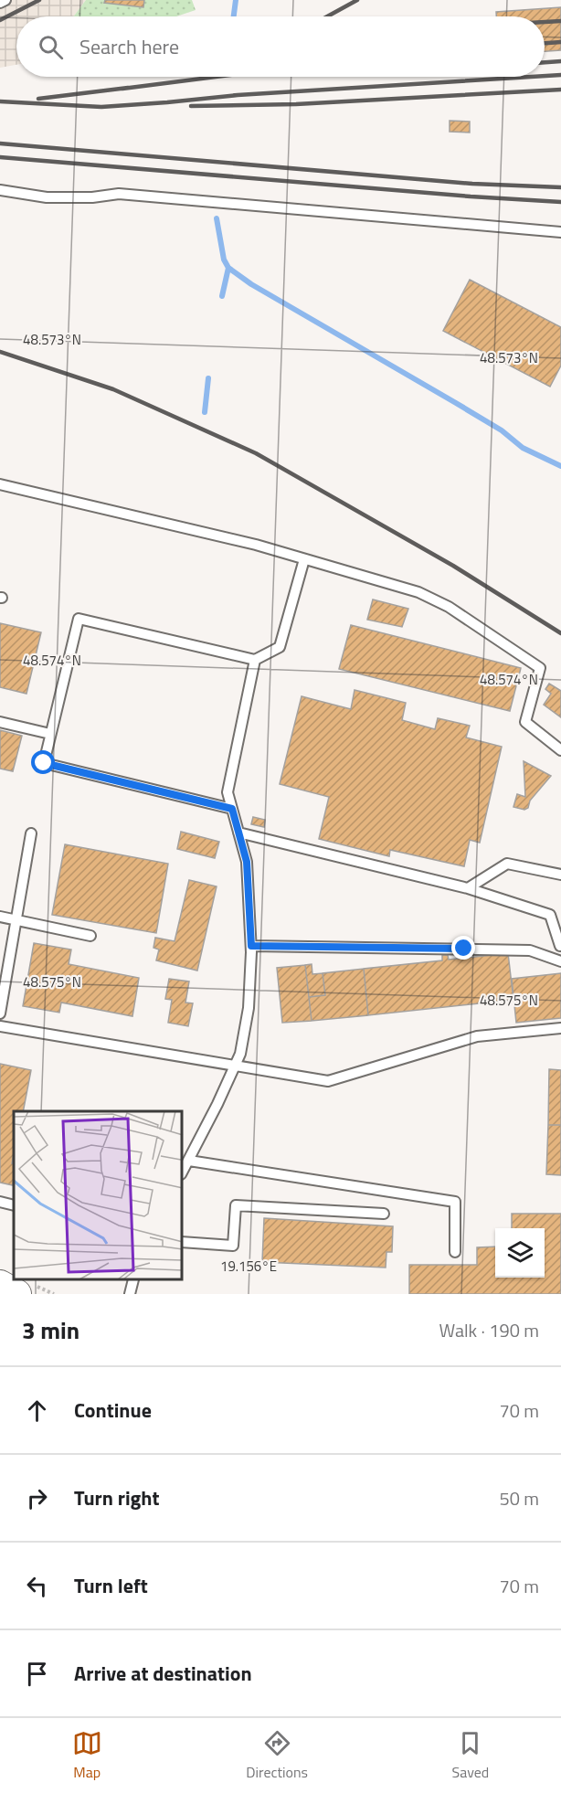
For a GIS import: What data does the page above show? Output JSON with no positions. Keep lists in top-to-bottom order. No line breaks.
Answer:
{"page":{"search":"Search here","heading":["3 min","Walk · 190 m"],"list":[["Continue","70 m"],["Turn right","50 m"],["Turn left","70 m"],"Arrive at destination"],"nav":["Map","Directions","Saved"]},"coordinates":["48.573°N","48.574°N","48.575°N","19.156°E"]}
